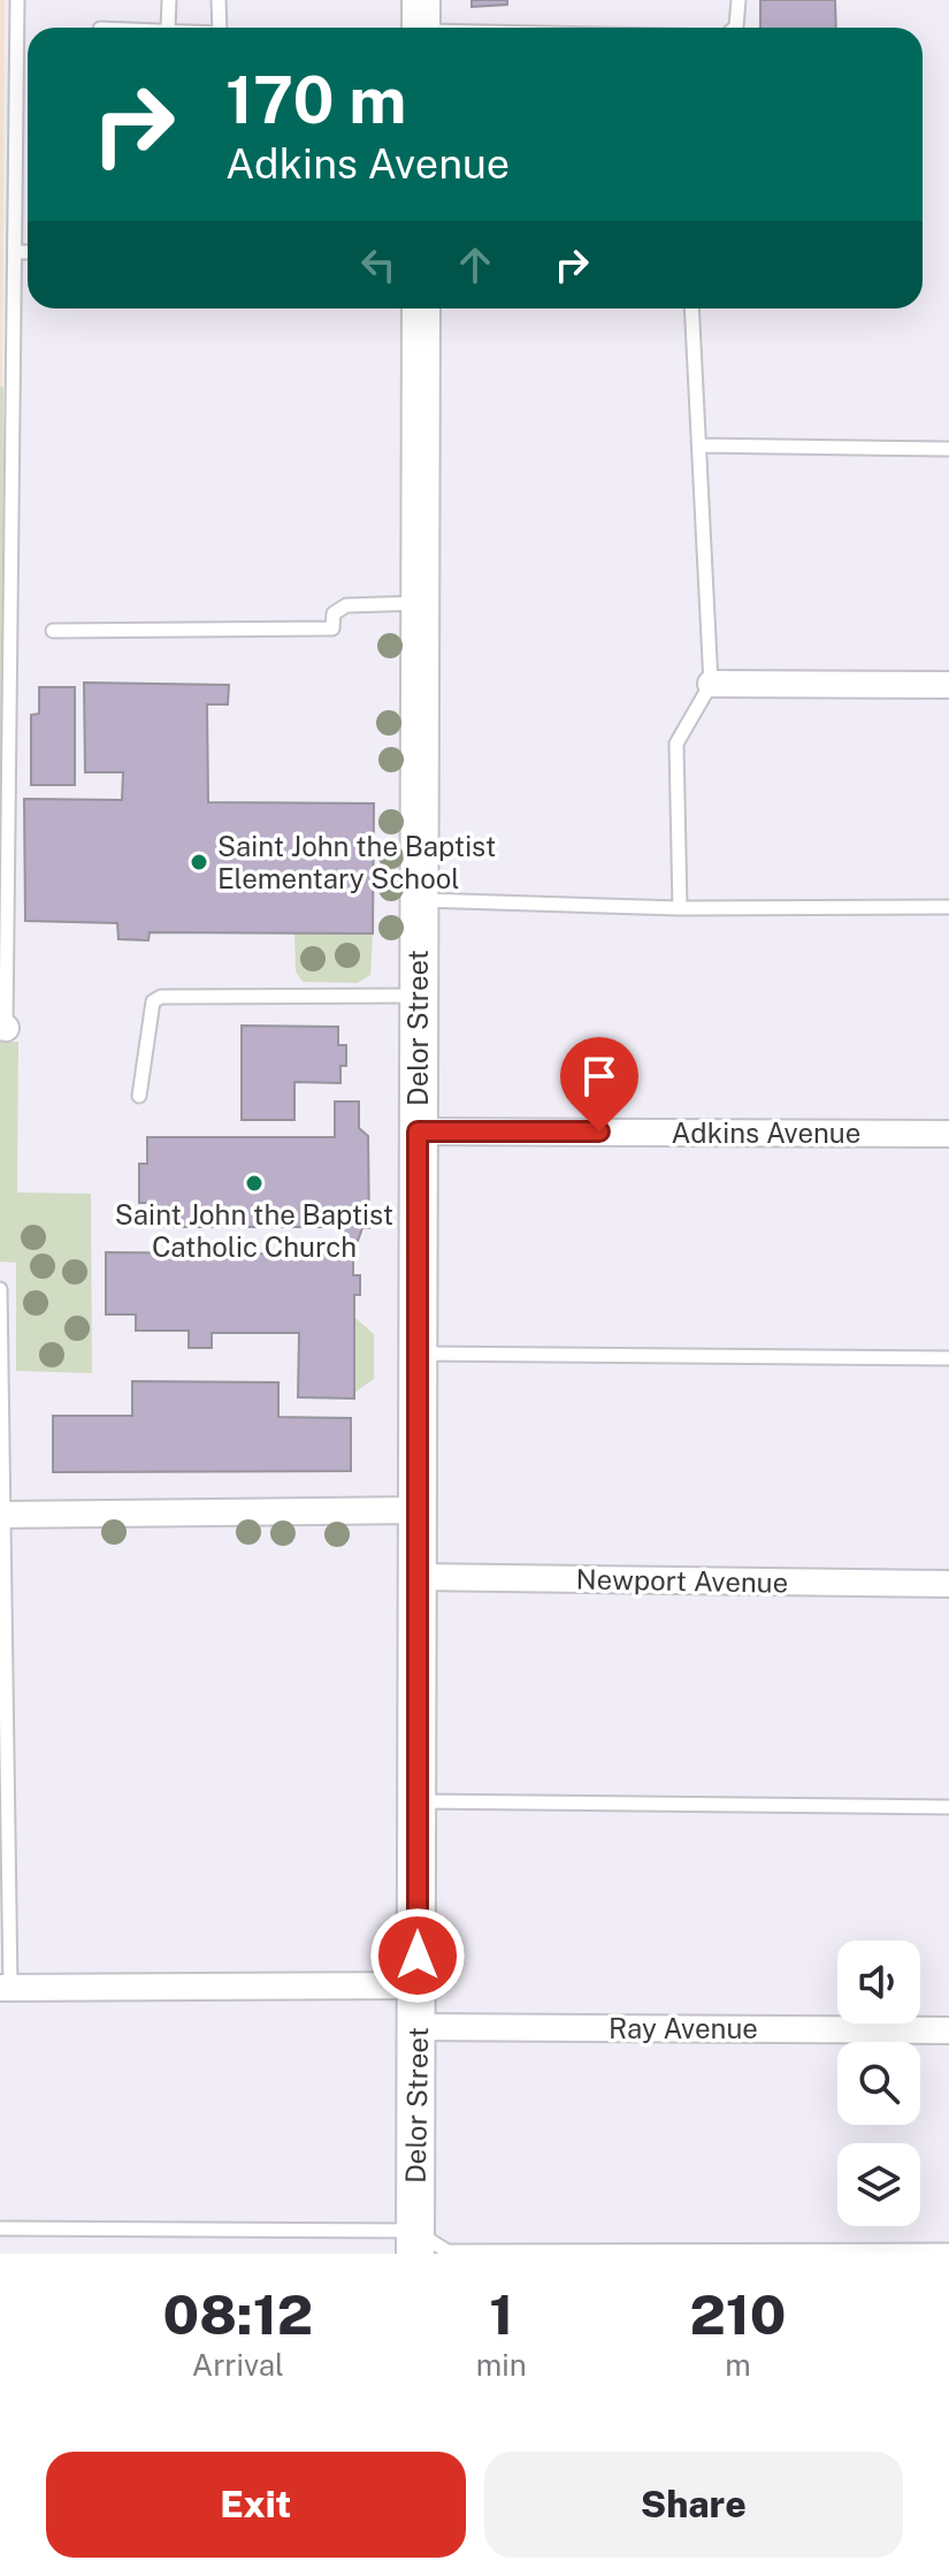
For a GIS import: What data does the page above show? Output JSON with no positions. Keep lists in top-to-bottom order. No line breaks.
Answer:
{"streets":{"street":["Delor Street","Adkins Avenue","Newport Avenue","Ray Avenue"]},"crossings":[["Delor Street","Adkins Avenue"],["Delor Street","Newport Avenue"],["Delor Street","Ray Avenue"]],"places":["Saint John the Baptist Elementary School","Saint John the Baptist Catholic Church"],"page":{"turn":["170 m","Adkins Avenue"],"eta":["08:12","Arrival","1","min","210","m"],"buttons":["Exit","Share"]}}
